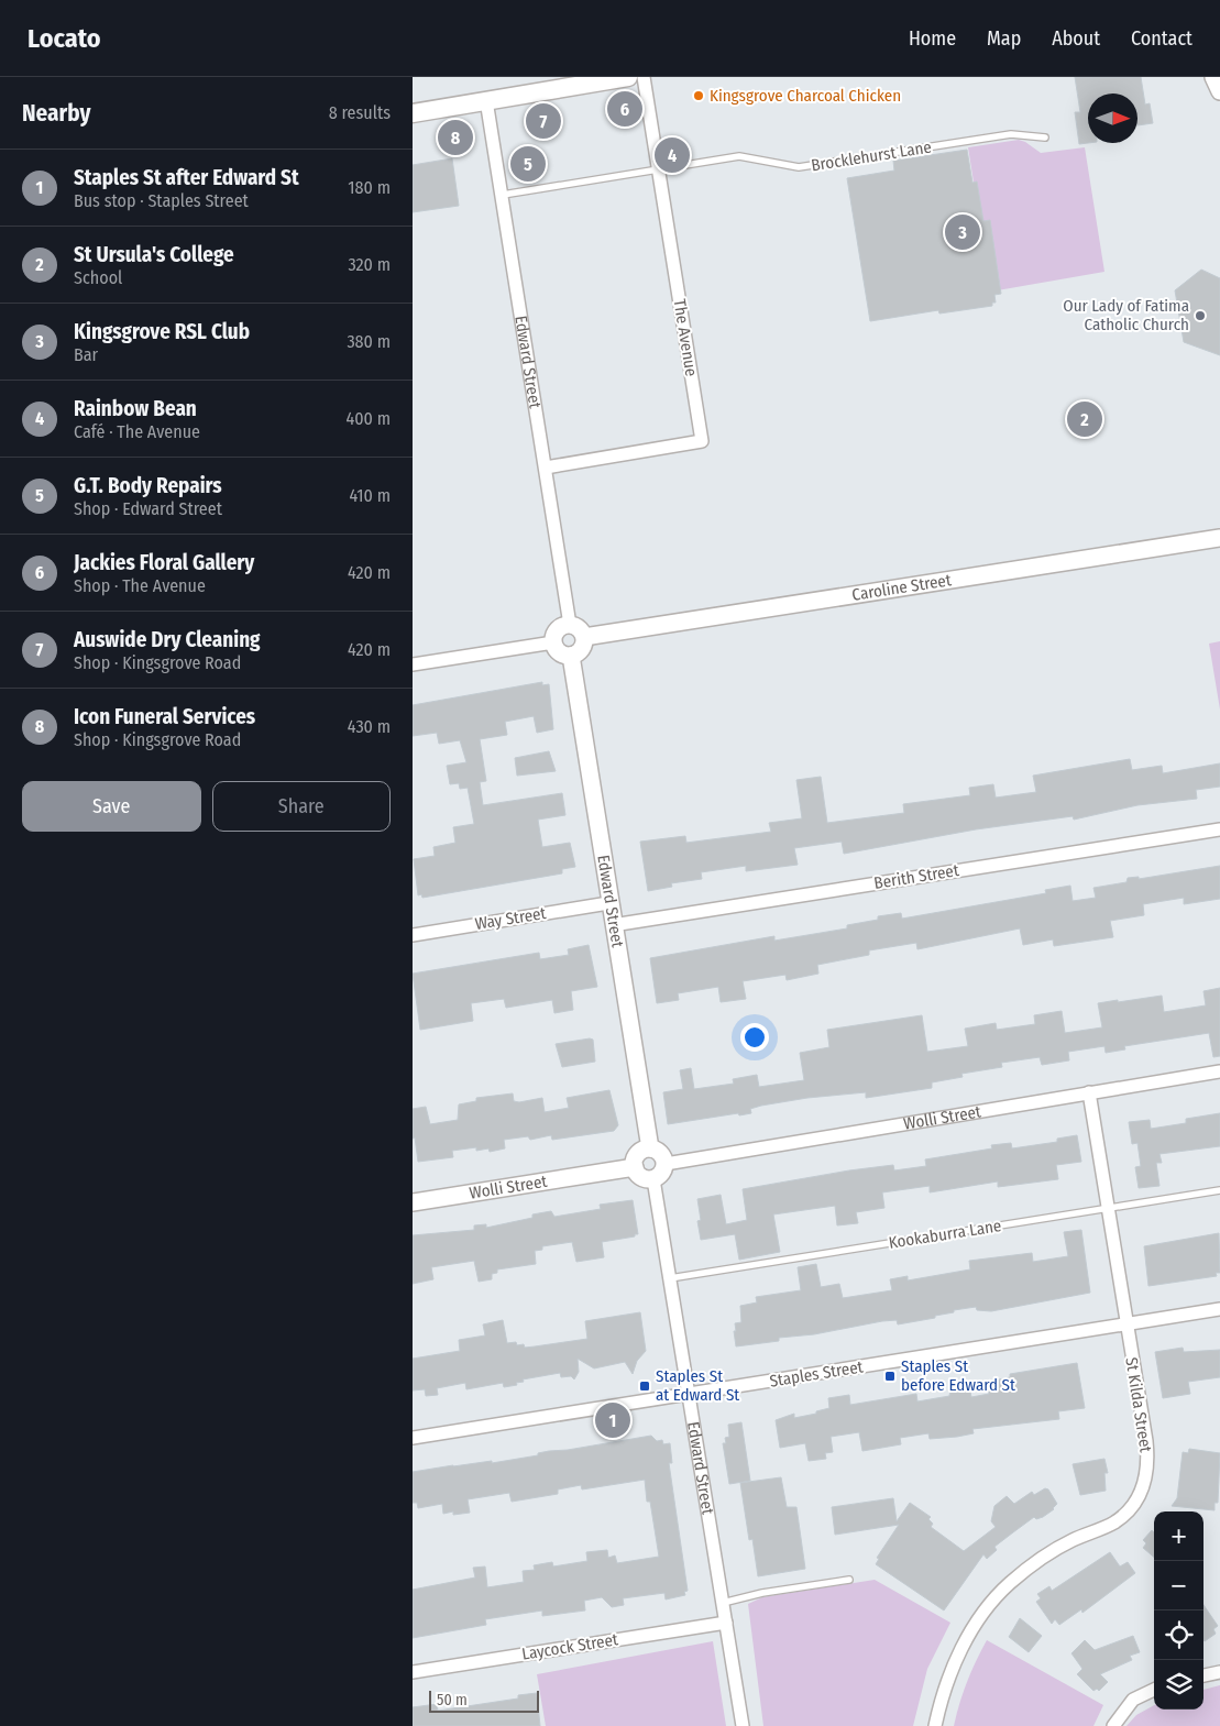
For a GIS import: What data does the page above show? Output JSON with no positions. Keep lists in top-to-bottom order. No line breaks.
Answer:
{"streets":{"street":["The Avenue","Edward Street","Caroline Street","Berith Street","Way Street","Wolli Street","Staples Street","St Kilda Street","Laycock Street"],"lane":["Brocklehurst Lane","Kookaburra Lane"]},"crossings":[["Brocklehurst Lane","The Avenue"],["Brocklehurst Lane","Edward Street"],["The Avenue","Edward Street"],["Edward Street","Caroline Street"],["Edward Street","Berith Street"],["Edward Street","Way Street"],["Edward Street","Wolli Street"],["Edward Street","Kookaburra Lane"],["Edward Street","Staples Street"],["Edward Street","Laycock Street"],["Wolli Street","St Kilda Street"],["Kookaburra Lane","St Kilda Street"],["Staples Street","St Kilda Street"]],"places":{"other":["Kingsgrove Charcoal Chicken","Our Lady of Fatima Catholic Church"],"transit":["Staples St before Edward St","Staples St at Edward St"]},"scale_bar":"50 m","north":"right","page":{"header":"Locato","nav":["Home","Map","About","Contact"],"heading":["Nearby","8 results"],"pins":["6","7","8","4","5","3","2","1"],"list":[{"mark":"1","name":"Staples St after Edward St","note":"Bus stop · Staples Street","value":"180 m"},{"mark":"2","name":"St Ursula's College","note":"School","value":"320 m"},{"mark":"3","name":"Kingsgrove RSL Club","note":"Bar","value":"380 m"},{"mark":"4","name":"Rainbow Bean","note":"Café · The Avenue","value":"400 m"},{"mark":"5","name":"G.T. Body Repairs","note":"Shop · Edward Street","value":"410 m"},{"mark":"6","name":"Jackies Floral Gallery","note":"Shop · The Avenue","value":"420 m"},{"mark":"7","name":"Auswide Dry Cleaning","note":"Shop · Kingsgrove Road","value":"420 m"},{"mark":"8","name":"Icon Funeral Services","note":"Shop · Kingsgrove Road","value":"430 m"}],"buttons":["Save","Share"],"map_buttons":["+","−"],"scale":"50 m"}}
